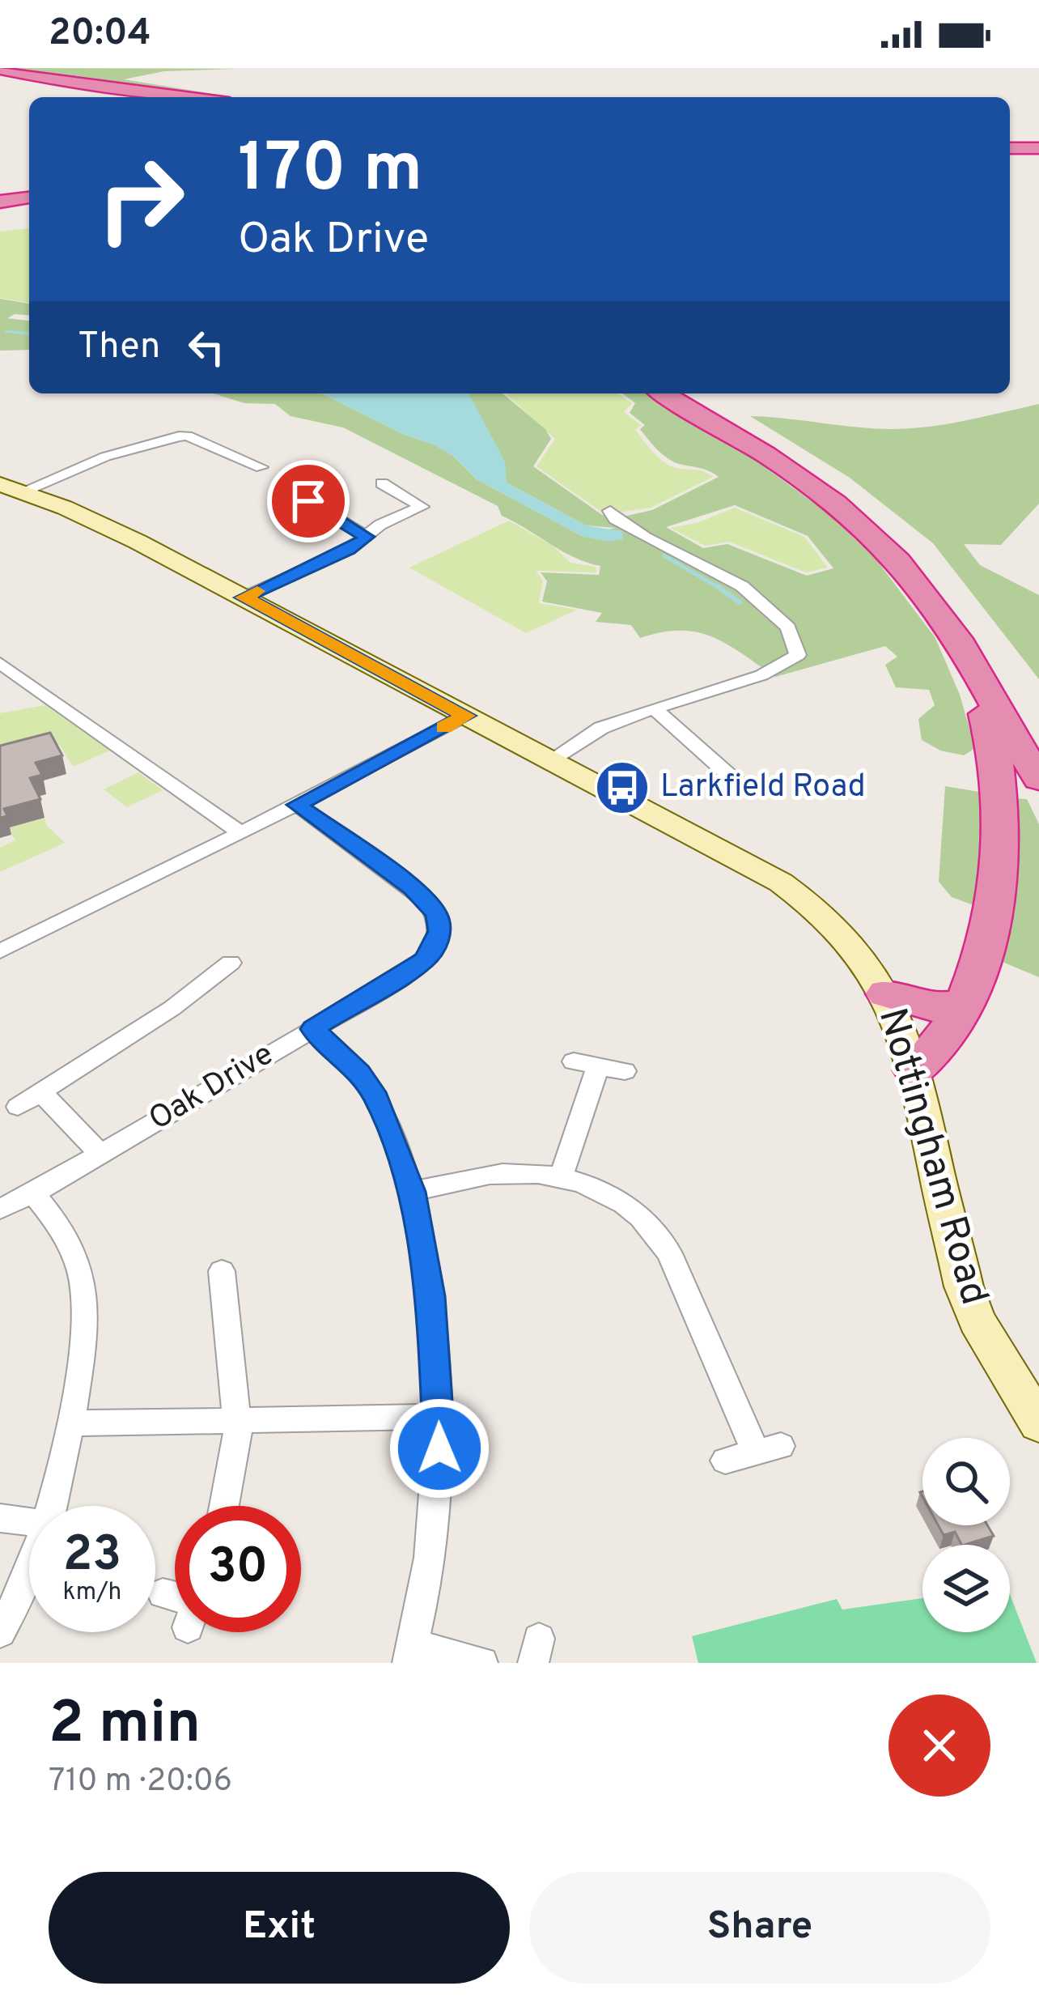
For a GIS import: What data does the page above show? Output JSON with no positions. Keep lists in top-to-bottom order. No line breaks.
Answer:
{"streets":{"street":["Oak Drive","Nottingham Road"]},"places":{"bus stop":["Larkfield Road"]},"page":{"status":"20:04","turn":["170 m","Oak Drive"],"then":"Then","speed":"23 km/h","limit":"30","heading":["2 min","710 m · 20:06"],"buttons":["Exit","Share"]}}
